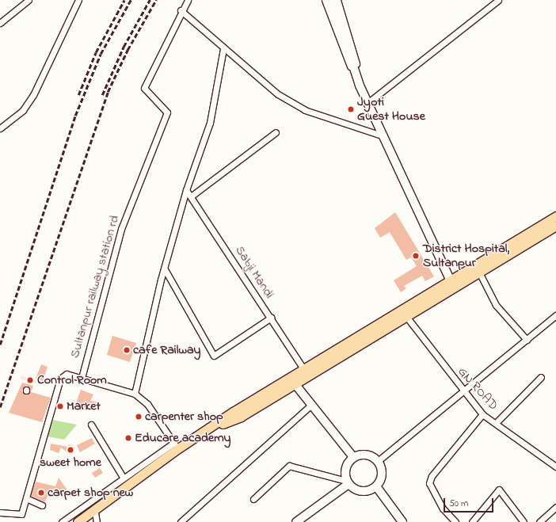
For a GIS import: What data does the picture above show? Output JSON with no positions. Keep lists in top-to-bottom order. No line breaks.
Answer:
{"streets":{"street":["Sabji Mandi","Sultanpur railway station rd","GN ROAD"]},"places":["Jyoti Guest House","District Hospital, Sultanpur","cafe Railway","Control Room","Market","carpenter shop","Educare academy","sweet home","carpet shop new"],"scale_bar":"50 m"}
